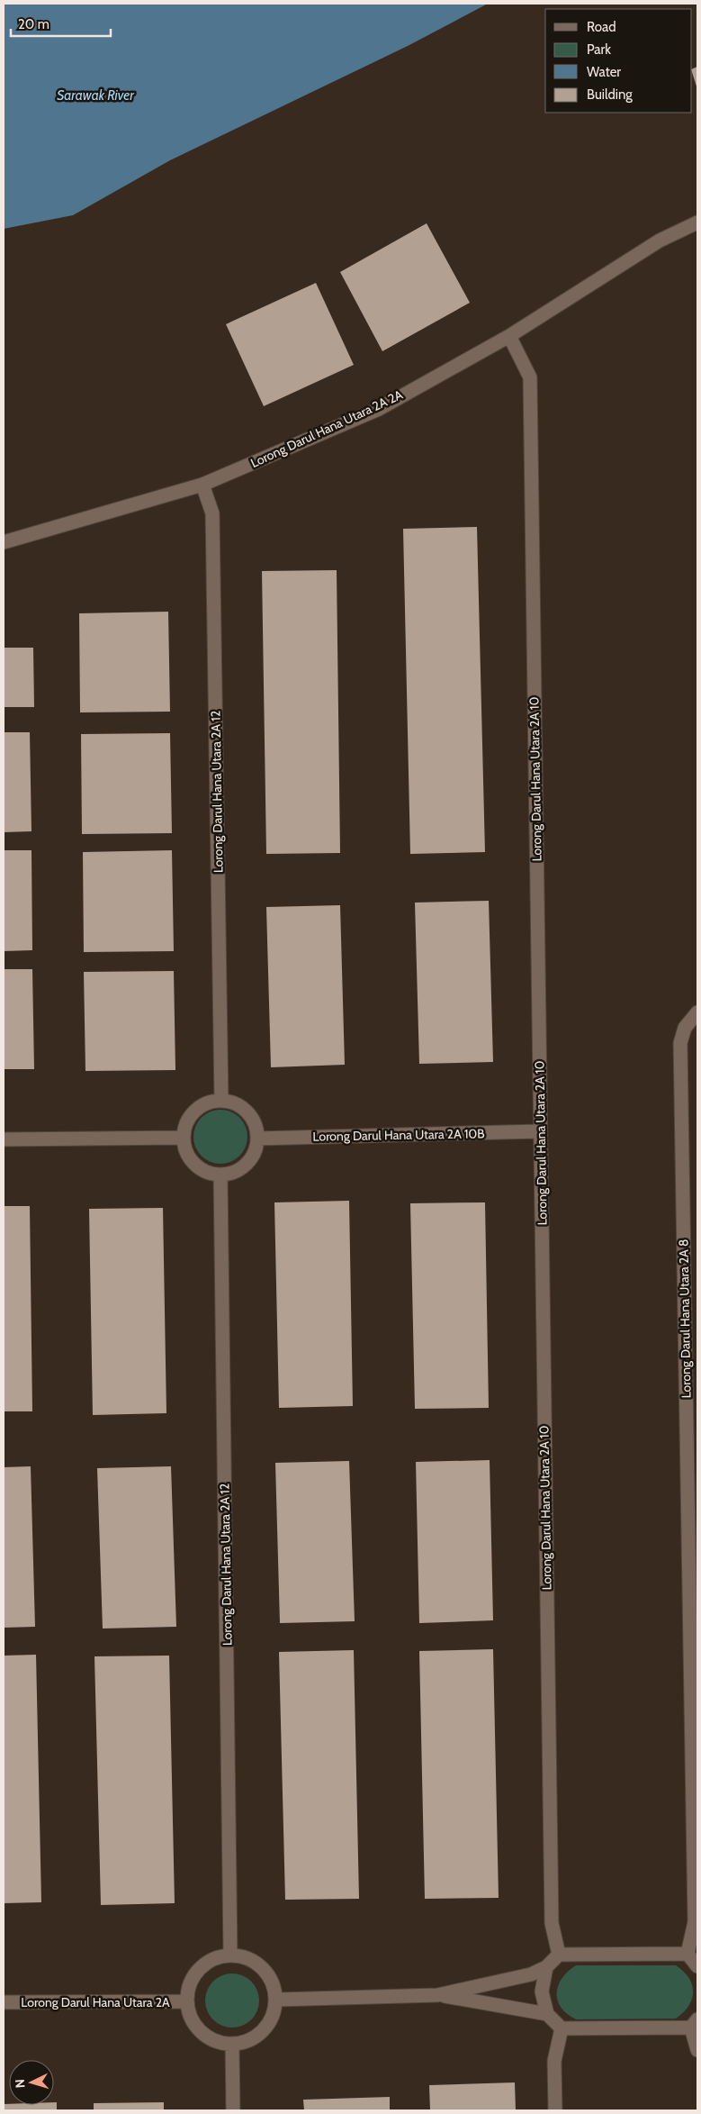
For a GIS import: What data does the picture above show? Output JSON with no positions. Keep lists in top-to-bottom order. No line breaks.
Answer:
{"streets":{"street":["Lorong Darul Hana Utara 2A 2A","Lorong Darul Hana Utara 2A 10","Lorong Darul Hana Utara 2A 12","Lorong Darul Hana Utara 2A 10B","Lorong Darul Hana Utara 2A 8","Lorong Darul Hana Utara 2A"]},"crossings":[["Lorong Darul Hana Utara 2A 2A","Lorong Darul Hana Utara 2A 10"],["Lorong Darul Hana Utara 2A 2A","Lorong Darul Hana Utara 2A 12"],["Lorong Darul Hana Utara 2A 10","Lorong Darul Hana Utara 2A 10B"],["Lorong Darul Hana Utara 2A 12","Lorong Darul Hana Utara 2A 10B"],["Lorong Darul Hana Utara 2A 12","Lorong Darul Hana Utara 2A"]],"water":["Sarawak River"],"legend":["Road","Park","Water","Building"],"scale_bar":"20 m","north":"left"}
